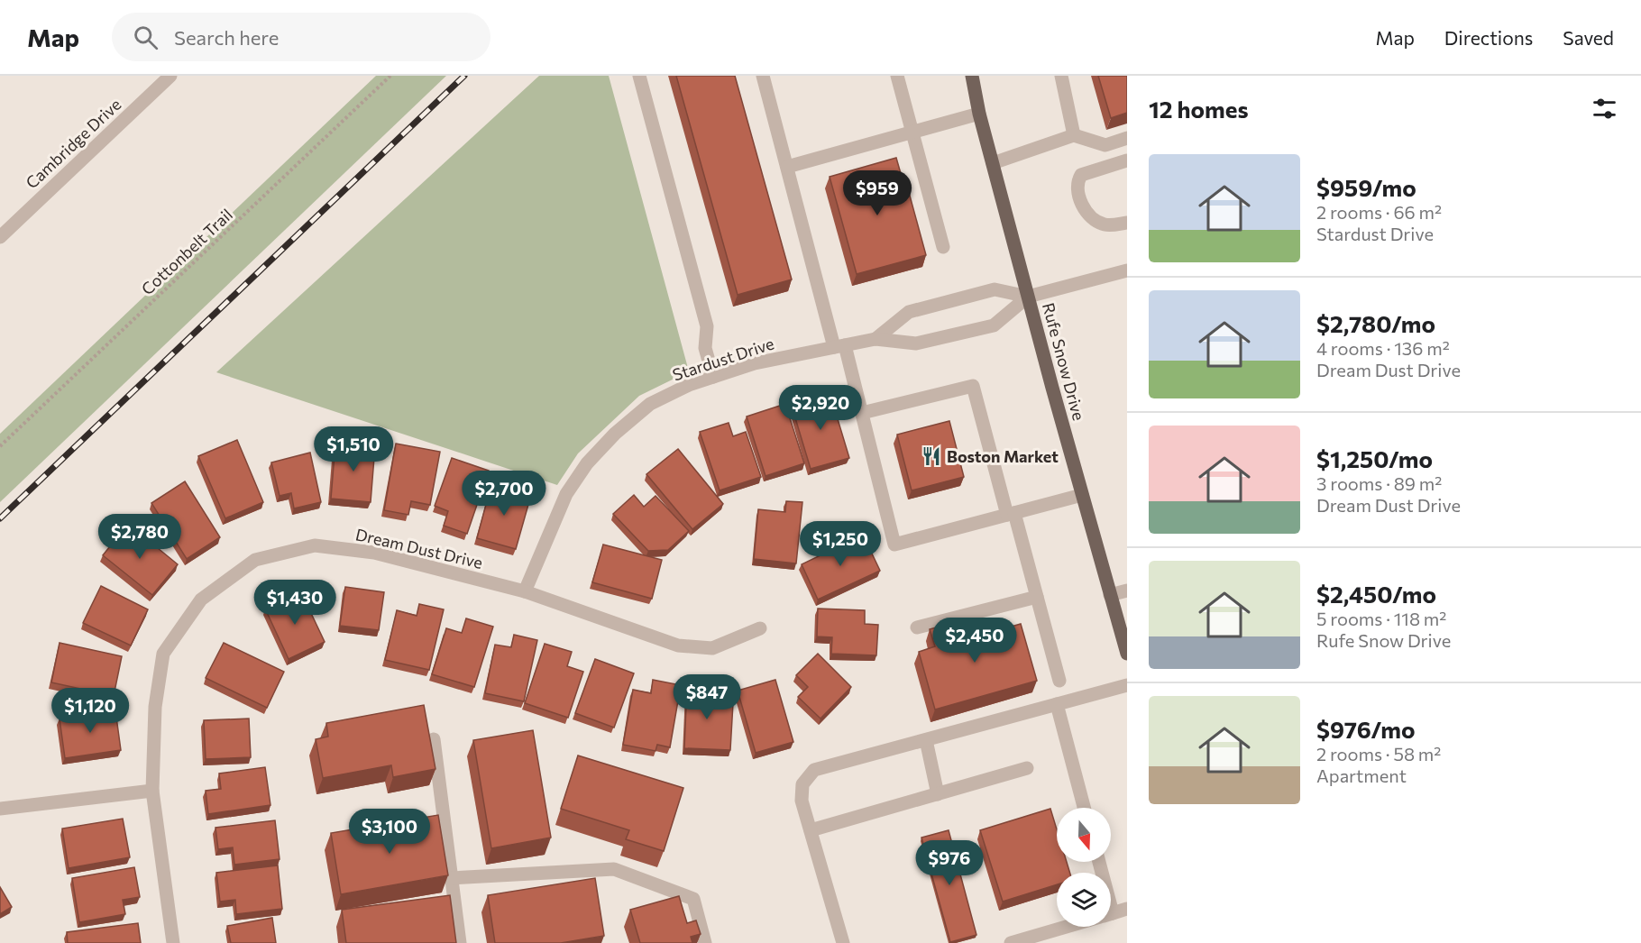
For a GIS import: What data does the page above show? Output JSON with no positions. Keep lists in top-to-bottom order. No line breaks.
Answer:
{"streets":{"main road":["Rufe Snow Drive"],"street":["Cambridge Drive","Stardust Drive","Dream Dust Drive"],"path":["Cottonbelt Trail"]},"crossings":[["Stardust Drive","Rufe Snow Drive"],["Stardust Drive","Dream Dust Drive"]],"places":{"restaurant":["Boston Market"]},"north":"bottom","page":{"header":"Map","search":"Search here","nav":["Map","Directions","Saved"],"heading":"12 homes","list":[{"name":"$959/mo","note":"2 rooms · 66 m² · Stardust Drive"},{"name":"$2,780/mo","note":"4 rooms · 136 m² · Dream Dust Drive"},{"name":"$1,250/mo","note":"3 rooms · 89 m² · Dream Dust Drive"},{"name":"$2,450/mo","note":"5 rooms · 118 m² · Rufe Snow Drive"},{"name":"$976/mo","note":"2 rooms · 58 m² · Apartment"}],"price":["$959","$2,920","$1,510","$2,700","$2,780","$1,250","$1,430","$2,450","$847","$1,120","$3,100","$976"]}}
